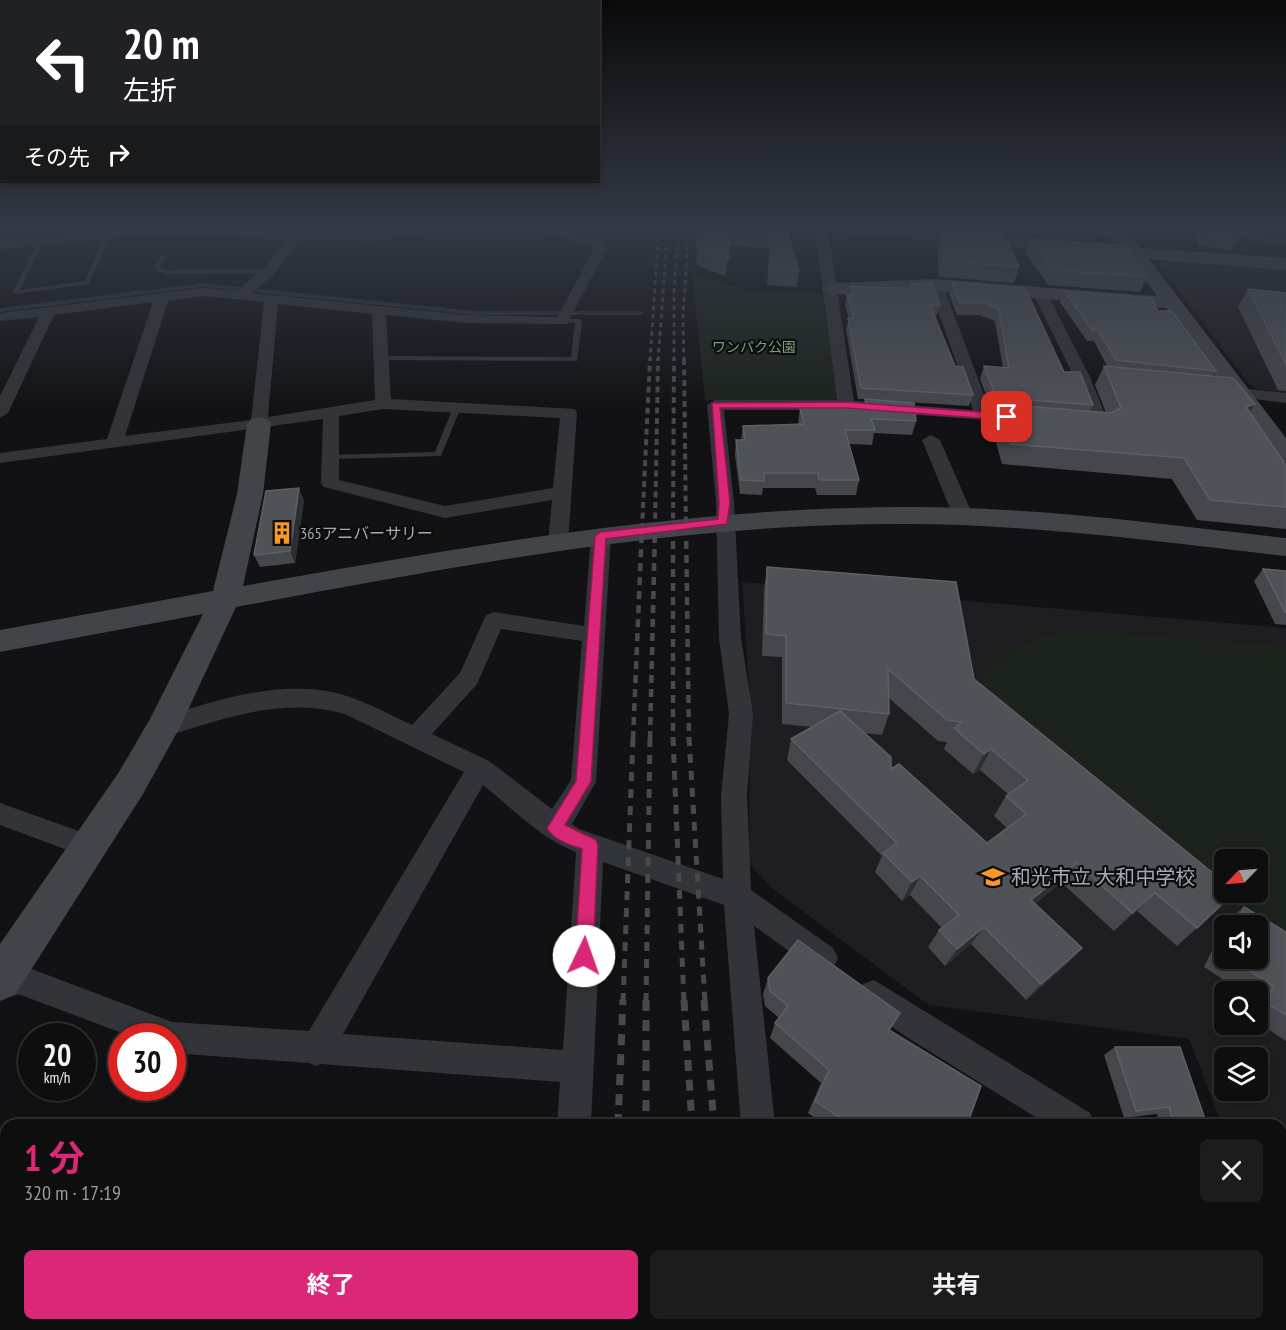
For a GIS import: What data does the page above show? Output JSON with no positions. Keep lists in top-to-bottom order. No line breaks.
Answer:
{"parks":["ワンパク公園"],"places":{"building":["365アニバーサリー"],"school or university":["和光市立 大和中学校"]},"north":"bottom left","page":{"turn":["20 m","左折"],"then":"その先","speed":"20 km/h","limit":"30","heading":["1 分","320 m · 17:19"],"buttons":["終了","共有"]}}
